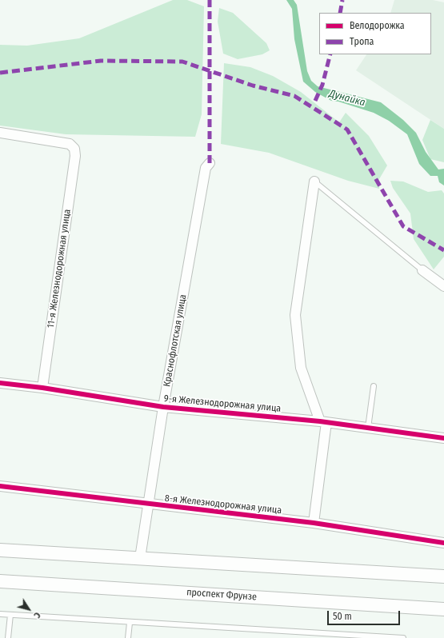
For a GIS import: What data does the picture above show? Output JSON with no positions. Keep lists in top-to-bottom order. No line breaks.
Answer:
{"streets":{"main road":["проспект Фрунзе"],"street":["11-я Железнодорожная улица","Краснофлотская улица","9-я Железнодорожная улица","8-я Железнодорожная улица"]},"crossings":[["11-я Железнодорожная улица","9-я Железнодорожная улица"],["Краснофлотская улица","9-я Железнодорожная улица"],["Краснофлотская улица","8-я Железнодорожная улица"]],"water":["Дунайка"],"legend":["Велодорожка","Тропа"],"scale_bar":"50 m","north":"bottom right"}
